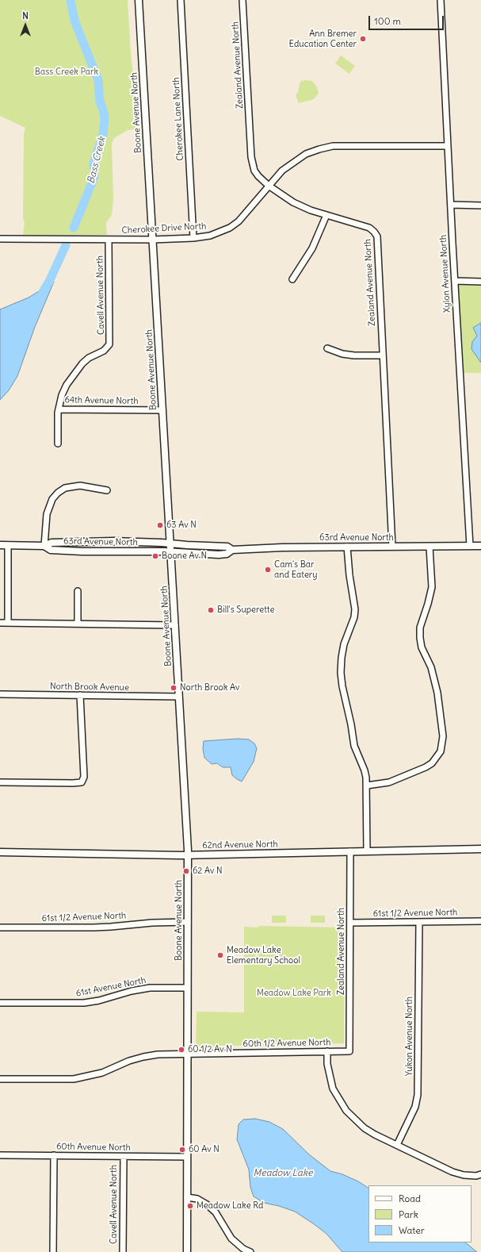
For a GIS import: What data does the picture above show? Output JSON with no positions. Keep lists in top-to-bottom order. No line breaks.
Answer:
{"streets":{"street":["Zealand Avenue North","Boone Avenue North","Cherokee Lane North","Cherokee Drive North","Xylon Avenue North","Cavell Avenue North","64th Avenue North","63rd Avenue North","North Brook Avenue","62nd Avenue North","61st 1/2 Avenue North","61st Avenue North","Yukon Avenue North","60th 1/2 Avenue North","60th Avenue North"]},"crossings":[["Zealand Avenue North","Cherokee Drive North"],["Zealand Avenue North","63rd Avenue North"],["Zealand Avenue North","62nd Avenue North"],["Zealand Avenue North","61st 1/2 Avenue North"],["Zealand Avenue North","60th 1/2 Avenue North"],["Boone Avenue North","Cherokee Drive North"],["Boone Avenue North","64th Avenue North"],["Boone Avenue North","63rd Avenue North"],["Boone Avenue North","North Brook Avenue"],["Boone Avenue North","62nd Avenue North"],["Boone Avenue North","61st 1/2 Avenue North"],["Boone Avenue North","61st Avenue North"],["Boone Avenue North","60th 1/2 Avenue North"],["Boone Avenue North","60th Avenue North"],["Cherokee Lane North","Cherokee Drive North"],["Cherokee Drive North","Xylon Avenue North"],["Cherokee Drive North","Cavell Avenue North"],["Xylon Avenue North","63rd Avenue North"],["Cavell Avenue North","64th Avenue North"],["Cavell Avenue North","60th Avenue North"],["61st 1/2 Avenue North","Yukon Avenue North"]],"water":["Bass Creek","Meadow Lake"],"parks":["Bass Creek Park","Meadow Lake Park"],"places":["Ann Bremer Education Center","63 Av N","Boone Av N","Cam's Bar and Eatery","Bill's Superette","North Brook Av","62 Av N","Meadow Lake Elementary School","60 1/2 Av N","60 Av N","Meadow Lake Rd"],"legend":["Road","Park","Water"],"scale_bar":"100 m","north":"top"}
